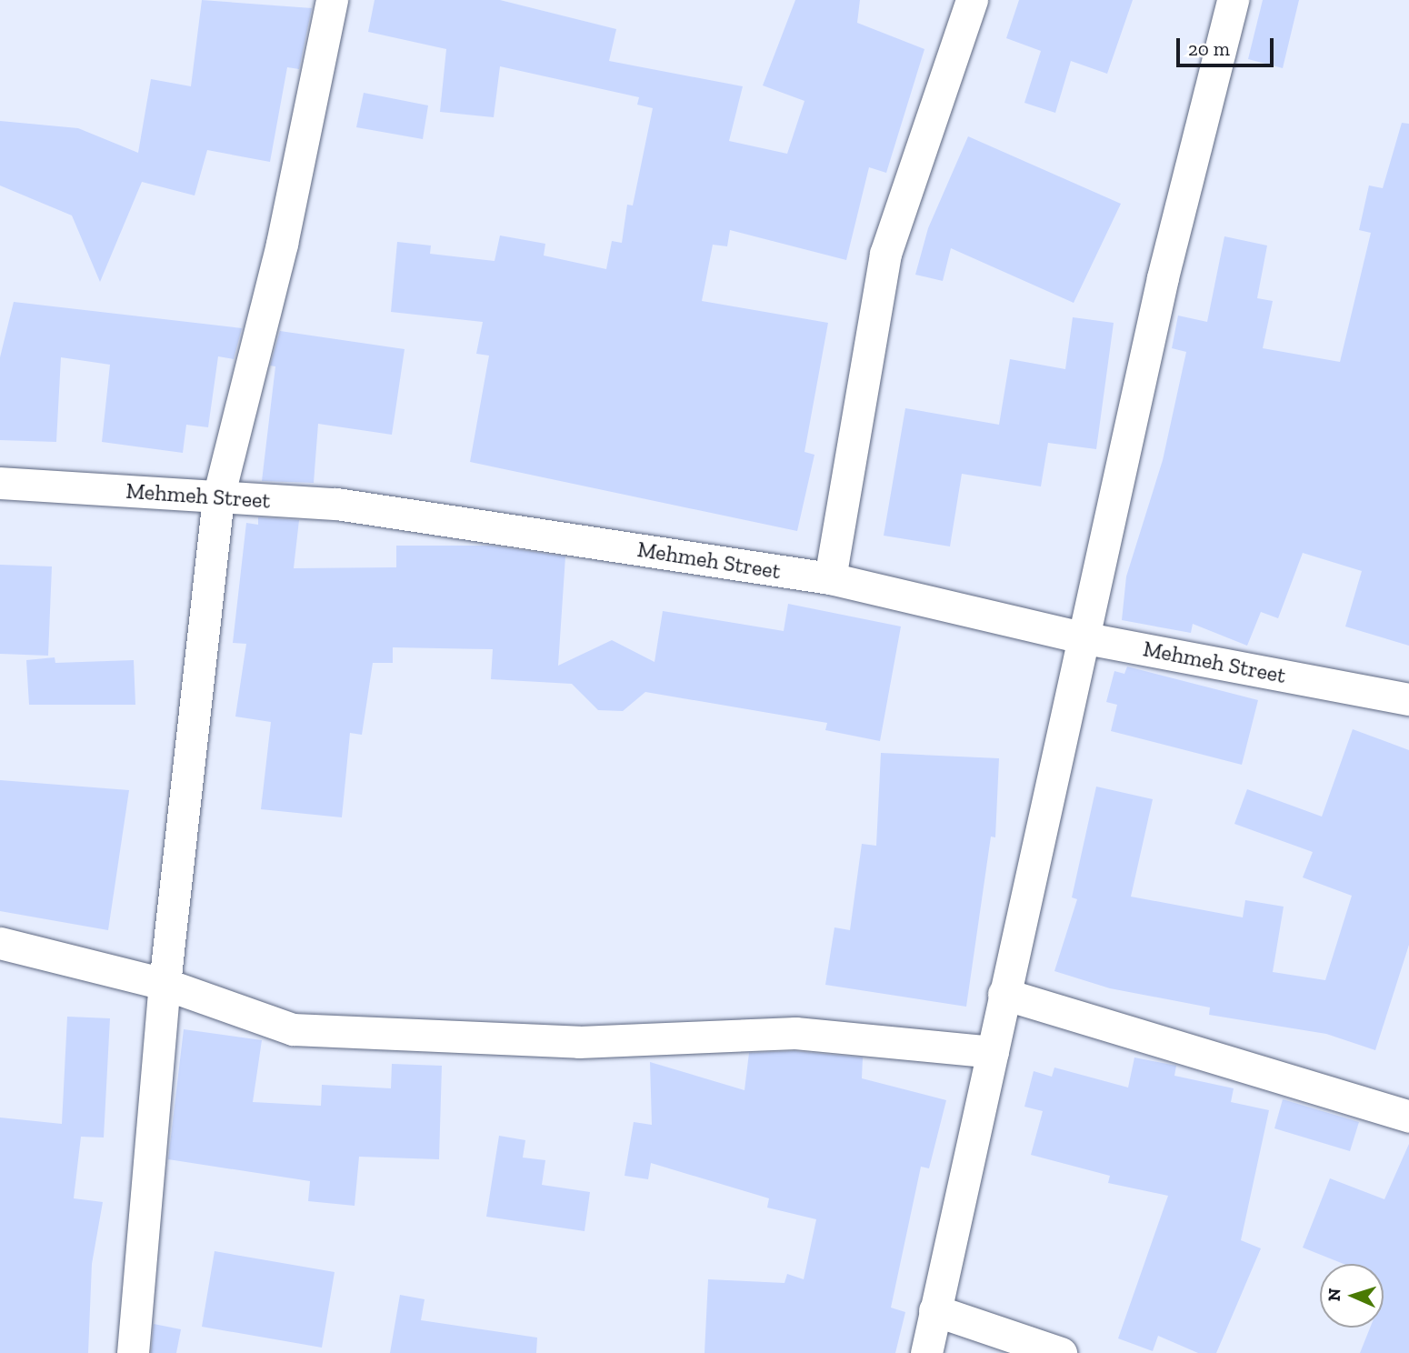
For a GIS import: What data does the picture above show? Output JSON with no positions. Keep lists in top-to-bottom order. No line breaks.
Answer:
{"streets":{"street":["Mehmeh Street"]},"scale_bar":"20 m","north":"left"}
